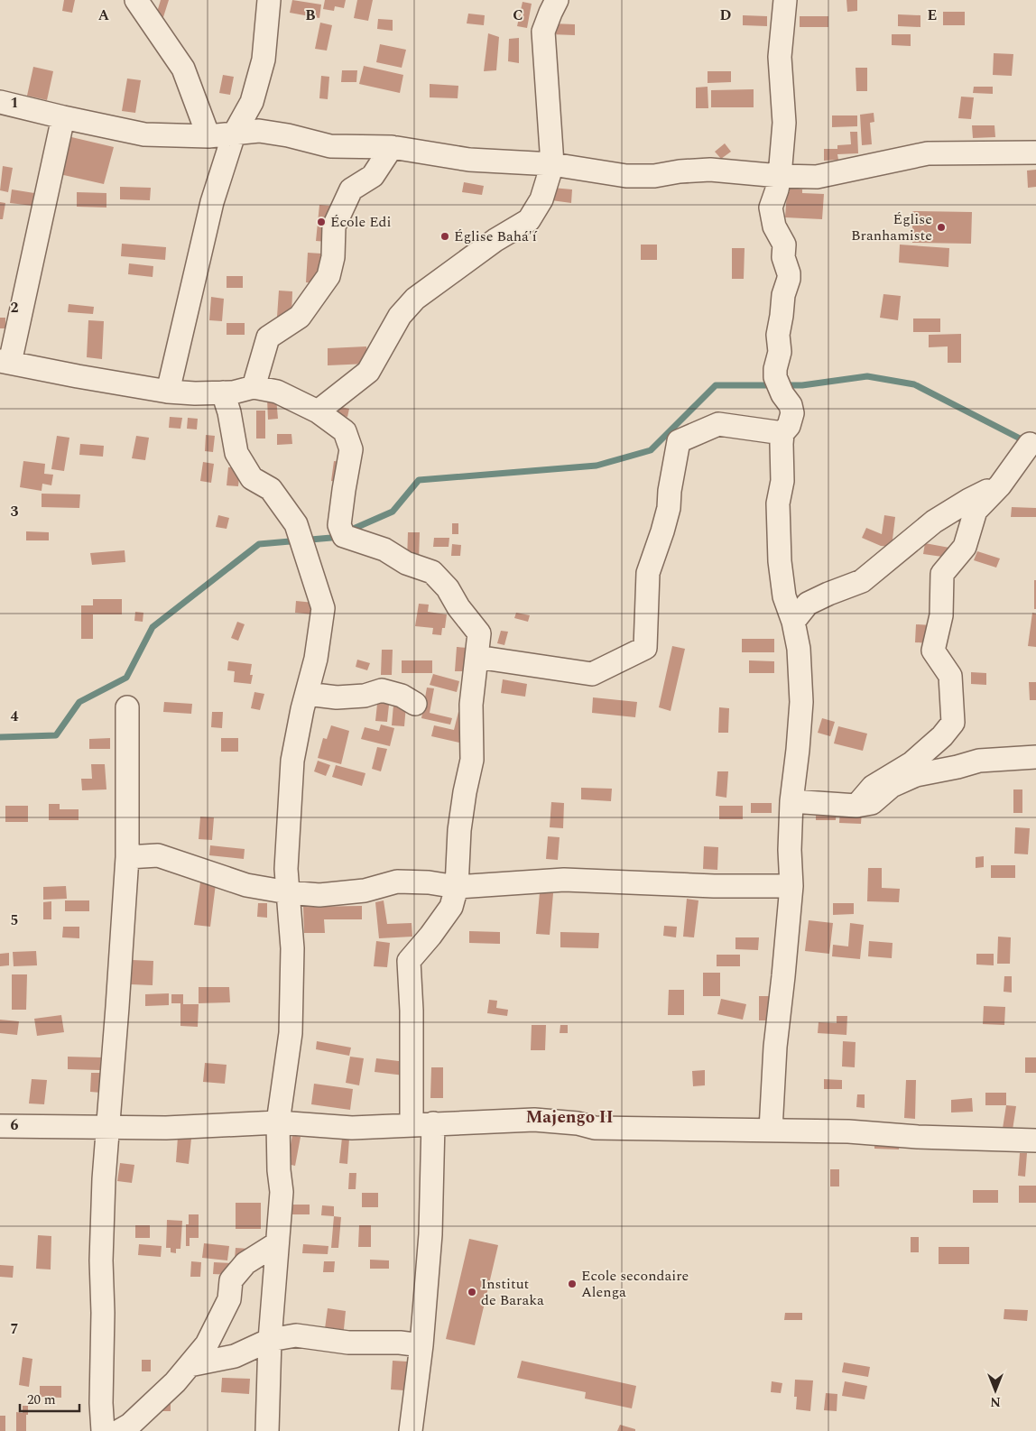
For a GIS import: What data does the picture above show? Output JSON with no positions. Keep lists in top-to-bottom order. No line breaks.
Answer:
{"districts":["Majengo II"],"places":["École Edi","Église Branhamiste","Église Bahá'í","Ecole secondaire Alenga","Institut de Baraka"],"scale_bar":"20 m","north":"bottom","grid":{"columns":["A","B","C","D","E"],"rows":["1","2","3","4","5","6","7"]}}
